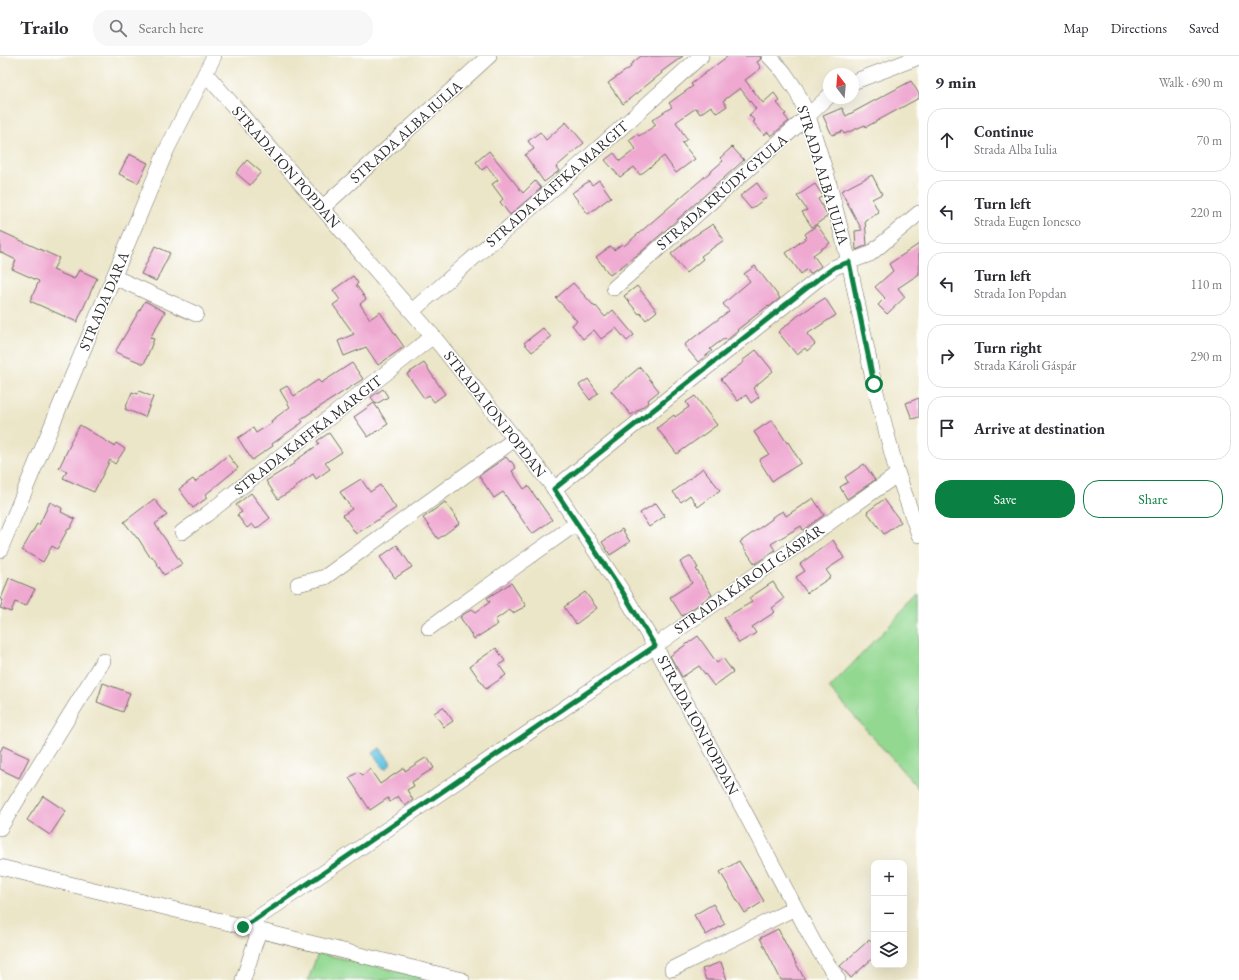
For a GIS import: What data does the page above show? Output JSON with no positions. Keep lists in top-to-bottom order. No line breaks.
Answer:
{"streets":{"street":["STRADA ALBA IULIA","STRADA ION POPDAN","STRADA KAFFKA MARGIT","STRADA KRÚDY GYULA","STRADA DARA","STRADA KÁROLI GÁSPÁR"]},"crossings":[["STRADA ALBA IULIA","STRADA ION POPDAN"],["STRADA ALBA IULIA","STRADA KRÚDY GYULA"],["STRADA ALBA IULIA","STRADA KÁROLI GÁSPÁR"],["STRADA ION POPDAN","STRADA KAFFKA MARGIT"],["STRADA ION POPDAN","STRADA DARA"],["STRADA ION POPDAN","STRADA KÁROLI GÁSPÁR"]],"north":"top","page":{"header":"Trailo","search":"Search here","nav":["Map","Directions","Saved"],"heading":["9 min","Walk · 690 m"],"list":[["Continue","Strada Alba Iulia","70 m"],["Turn left","Strada Eugen Ionesco","220 m"],["Turn left","Strada Ion Popdan","110 m"],["Turn right","Strada Károli Gáspár","290 m"],"Arrive at destination"],"buttons":["Save","Share"],"map_buttons":["+","−"]}}
